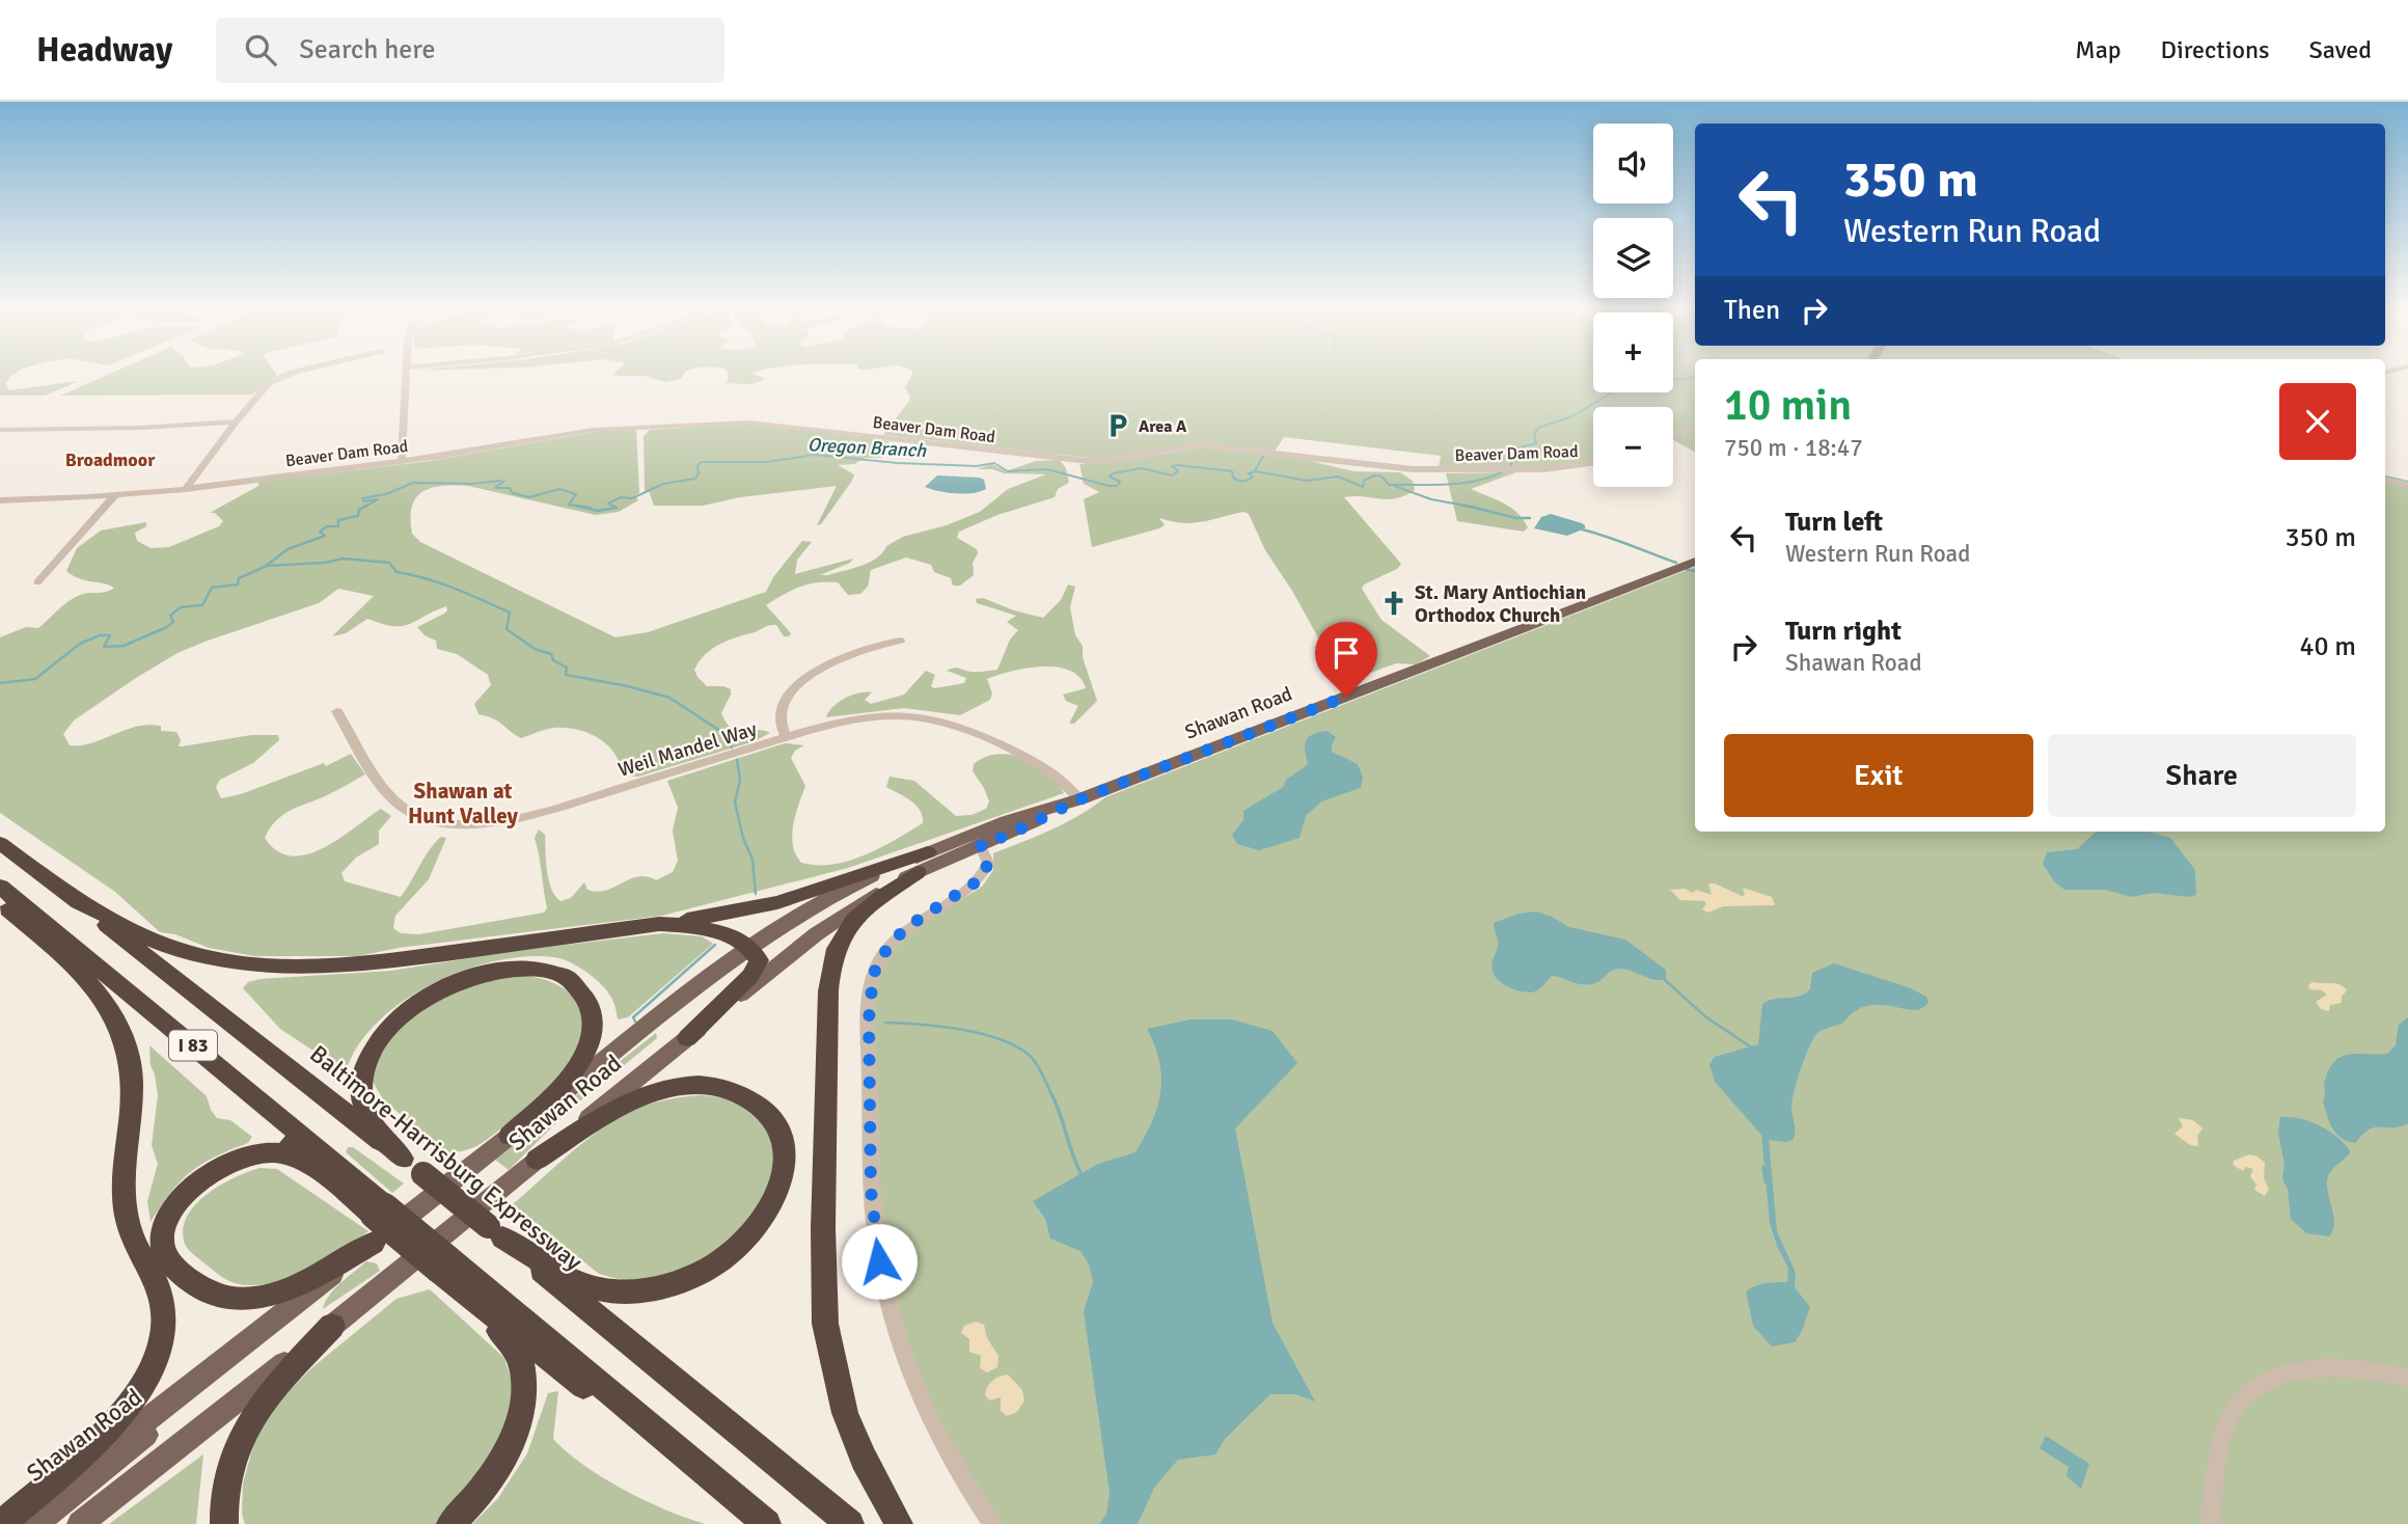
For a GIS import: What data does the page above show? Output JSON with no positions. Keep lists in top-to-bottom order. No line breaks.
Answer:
{"streets":{"highway":["I 83","Baltimore-Harrisburg Expressway"],"main road":["Shawan Road"],"street":["Beaver Dam Road","Weil Mandel Way"]},"crossings":[["Shawan Road","Weil Mandel Way"]],"districts":["Broadmoor","Shawan at Hunt Valley"],"water":["Oregon Branch"],"places":{"parking":["Area A"],"church":["St. Mary Antiochian Orthodox Church"]},"page":{"header":"Headway","search":"Search here","nav":["Map","Directions","Saved"],"map_buttons":["+","−"],"turn":["350 m","Western Run Road"],"then":"Then","heading":["10 min","750 m · 18:47"],"list":[{"name":"Turn left","note":"Western Run Road","value":"350 m"},{"name":"Turn right","note":"Shawan Road","value":"40 m"}],"buttons":["Exit","Share"]}}
